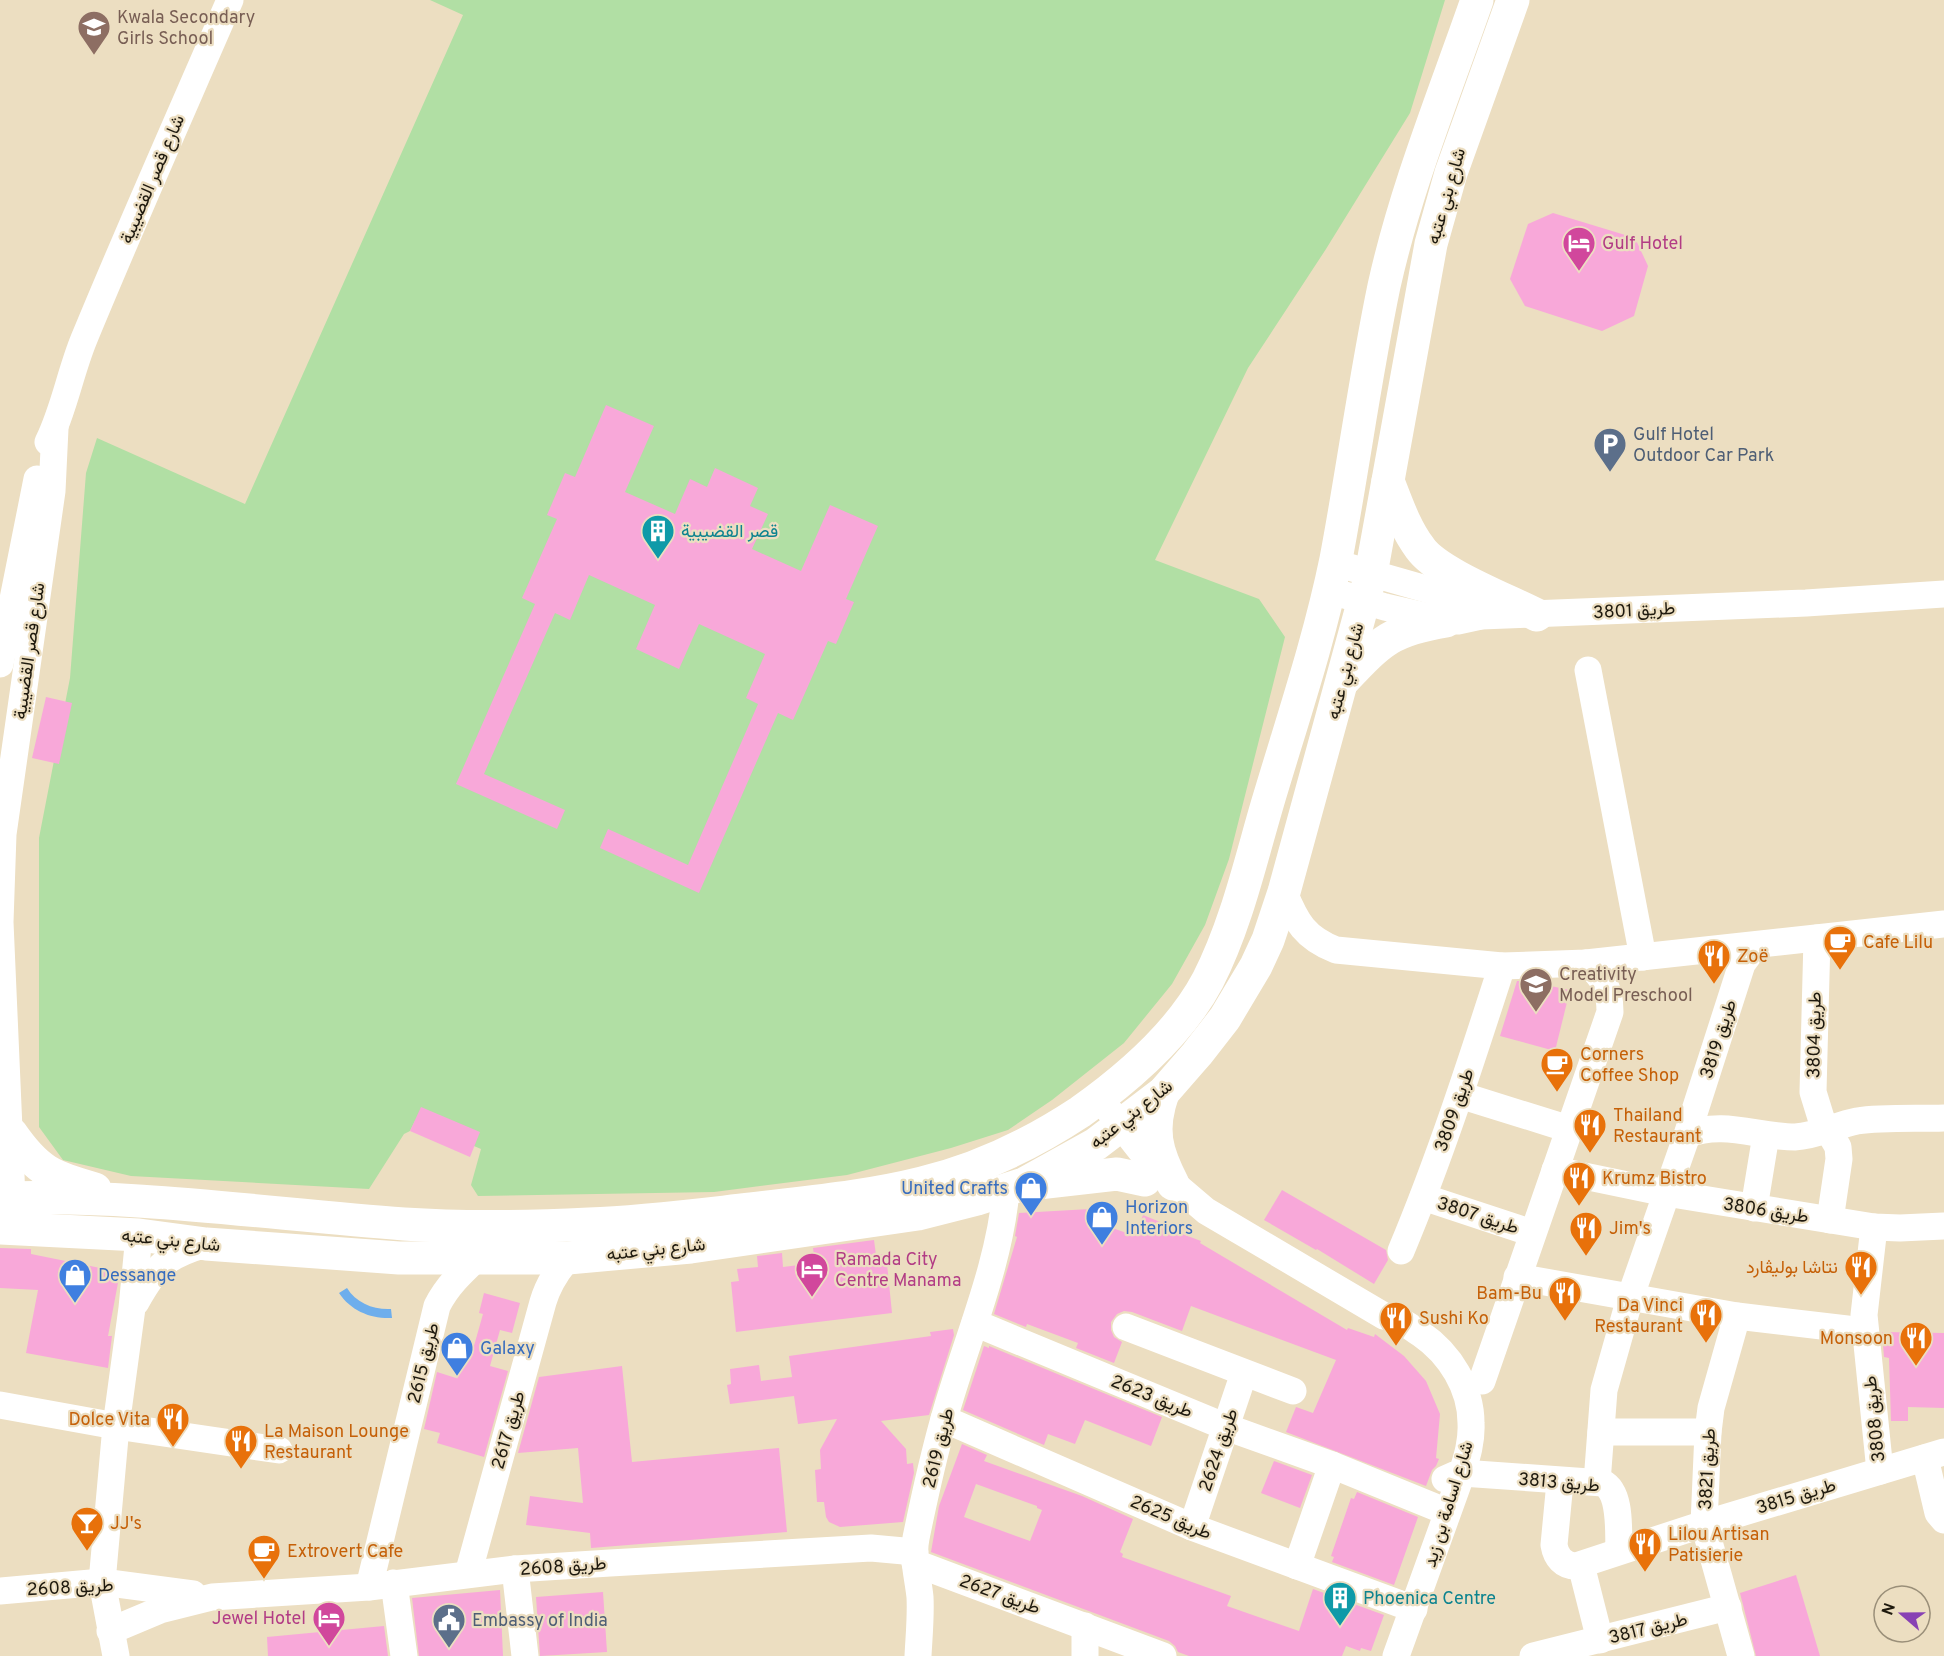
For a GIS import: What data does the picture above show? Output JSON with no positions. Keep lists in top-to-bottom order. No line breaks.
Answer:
{"streets":{"main road":["شارع بني عتبه"],"street":["شارع قصر القضيبية","طريق 3801","طريق 3804","طريق 3819","طريق 3809","طريق 3806","طريق 3807","طريق 2615","طريق 2623","طريق 3808","طريق 2617","طريق 2619","طريق 2624","طريق 3821","طريق 3813","طريق 3815","شارع اسامة بن زيد","طريق 2625","طريق 2608","طريق 2627","طريق 3817"]},"crossings":[["شارع قصر القضيبية","شارع بني عتبه"],["شارع بني عتبه","طريق 2615"],["شارع بني عتبه","طريق 2617"],["شارع بني عتبه","طريق 2619"],["شارع بني عتبه","شارع اسامة بن زيد"],["طريق 3804","طريق 3806"],["طريق 3819","طريق 3806"],["طريق 3819","طريق 3813"],["طريق 3819","طريق 3815"],["طريق 3809","طريق 3807"],["طريق 3806","طريق 3808"],["طريق 2615","طريق 2608"],["طريق 2623","طريق 2619"],["طريق 2623","طريق 2624"],["طريق 2623","شارع اسامة بن زيد"],["طريق 3808","طريق 3815"],["طريق 2617","طريق 2608"],["طريق 2619","طريق 2625"],["طريق 2619","طريق 2608"],["طريق 2619","طريق 2627"],["طريق 2624","طريق 2625"],["طريق 3821","طريق 3815"],["طريق 3821","طريق 3817"],["طريق 3813","طريق 3815"],["طريق 3813","شارع اسامة بن زيد"],["شارع اسامة بن زيد","طريق 2625"],["طريق 2608","طريق 2627"]],"places":{"school or university":["Kwala Secondary Girls School","Creativity Model Preschool"],"hotel":["Gulf Hotel","Ramada City Centre Manama","Jewel Hotel"],"parking":["Gulf Hotel Outdoor Car Park"],"building":["قصر القضيبية","Phoenica Centre"],"cafe":["Cafe Lilu","Corners Coffee Shop","Extrovert Cafe"],"restaurant":["Zoë","Thailand Restaurant","Krumz Bistro","Jim's","نتاشا بوليڤارد","Bam-Bu","Da Vinci Restaurant","Sushi Ko","Monsoon","Dolce Vita","La Maison Lounge Restaurant","Lilou Artisan Patisierie"],"shop":["United Crafts","Horizon Interiors","Dessange","Galaxy"],"bar":["JJ's"],"public building":["Embassy of India"]},"north":"left"}
